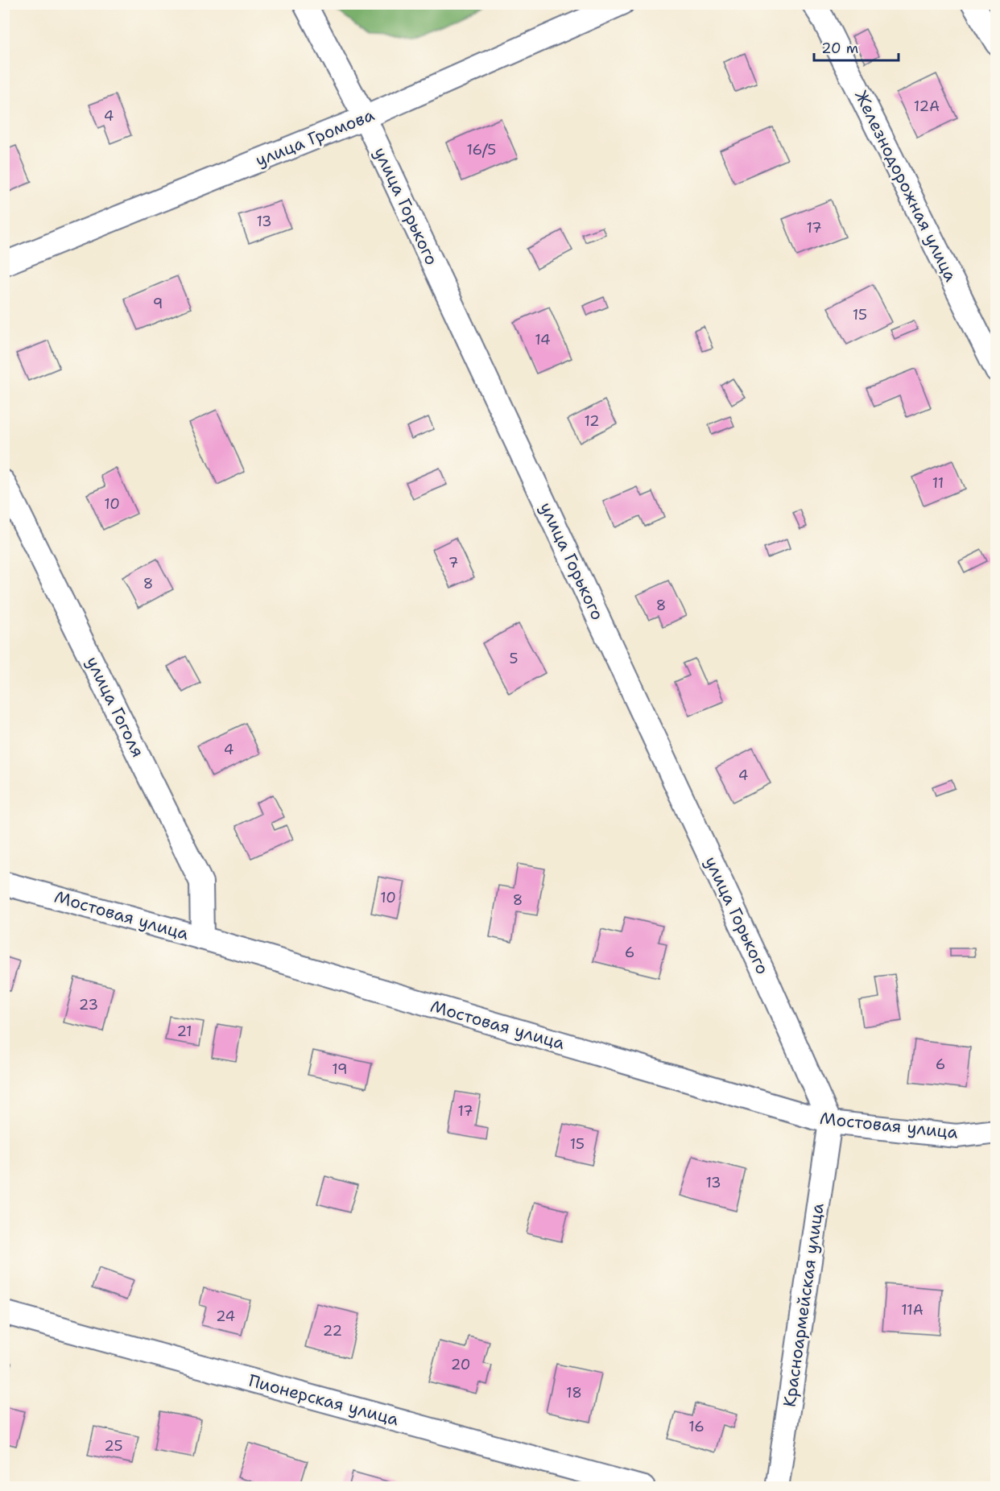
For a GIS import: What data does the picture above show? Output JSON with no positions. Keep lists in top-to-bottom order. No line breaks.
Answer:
{"streets":{"street":["улица Громова","Железнодорожная улица","улица Горького","улица Гоголя","Мостовая улица","Красноармейская улица","Пионерская улица"]},"crossings":[["улица Громова","улица Горького"],["улица Горького","Мостовая улица"],["улица Горького","Красноармейская улица"],["улица Гоголя","Мостовая улица"],["Мостовая улица","Красноармейская улица"]],"house_numbers":["12А","4","16/5","13","17","9","15","14","12","11","10","7","8","8","5","4","4","10","8","6","23","21","6","19","17","15","13","11А","24","22","20","18","16","25"],"scale_bar":"20 m"}
